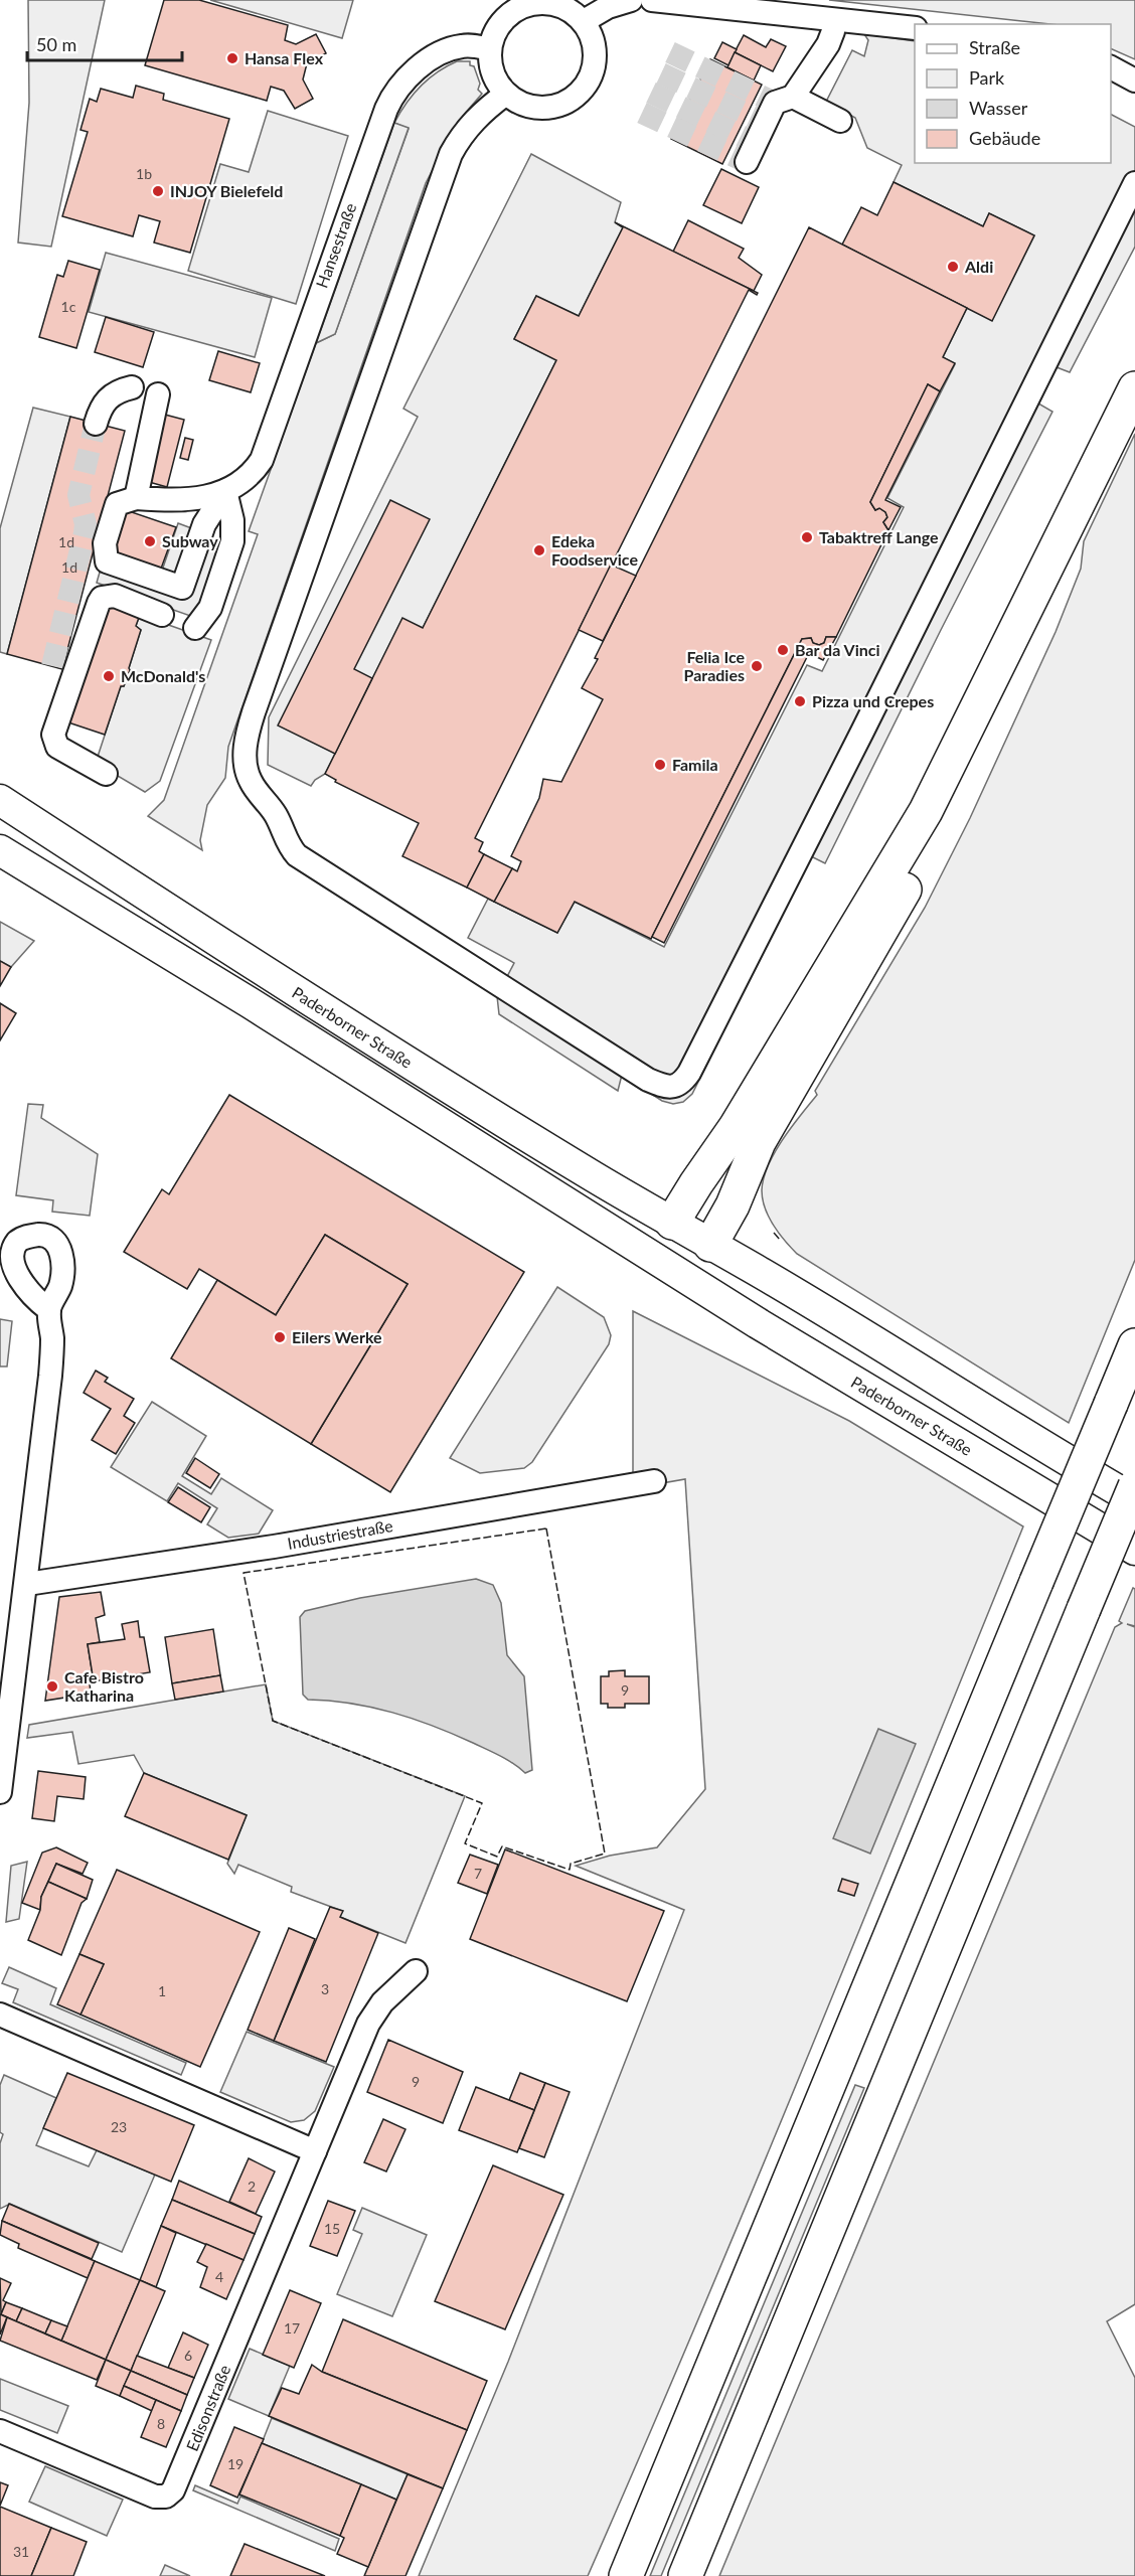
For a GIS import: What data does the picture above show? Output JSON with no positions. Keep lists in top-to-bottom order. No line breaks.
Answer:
{"streets":{"main road":["Paderborner Straße"],"street":["Hansestraße","Industriestraße","Edisonstraße"]},"places":["Hansa Flex","INJOY Bielefeld","Aldi","Tabaktreff Lange","Subway","Edeka Foodservice","Bar da Vinci","Felia Ice Paradies","McDonald's","Pizza und Crepes","Famila","Eilers Werke","Cafe Bistro Katharina"],"house_numbers":["1b","1c","1d","1d","9","7","3","1","9","23","2","15","4","17","6","8","19","31"],"legend":["Straße","Park","Wasser","Gebäude"],"scale_bar":"50 m"}
